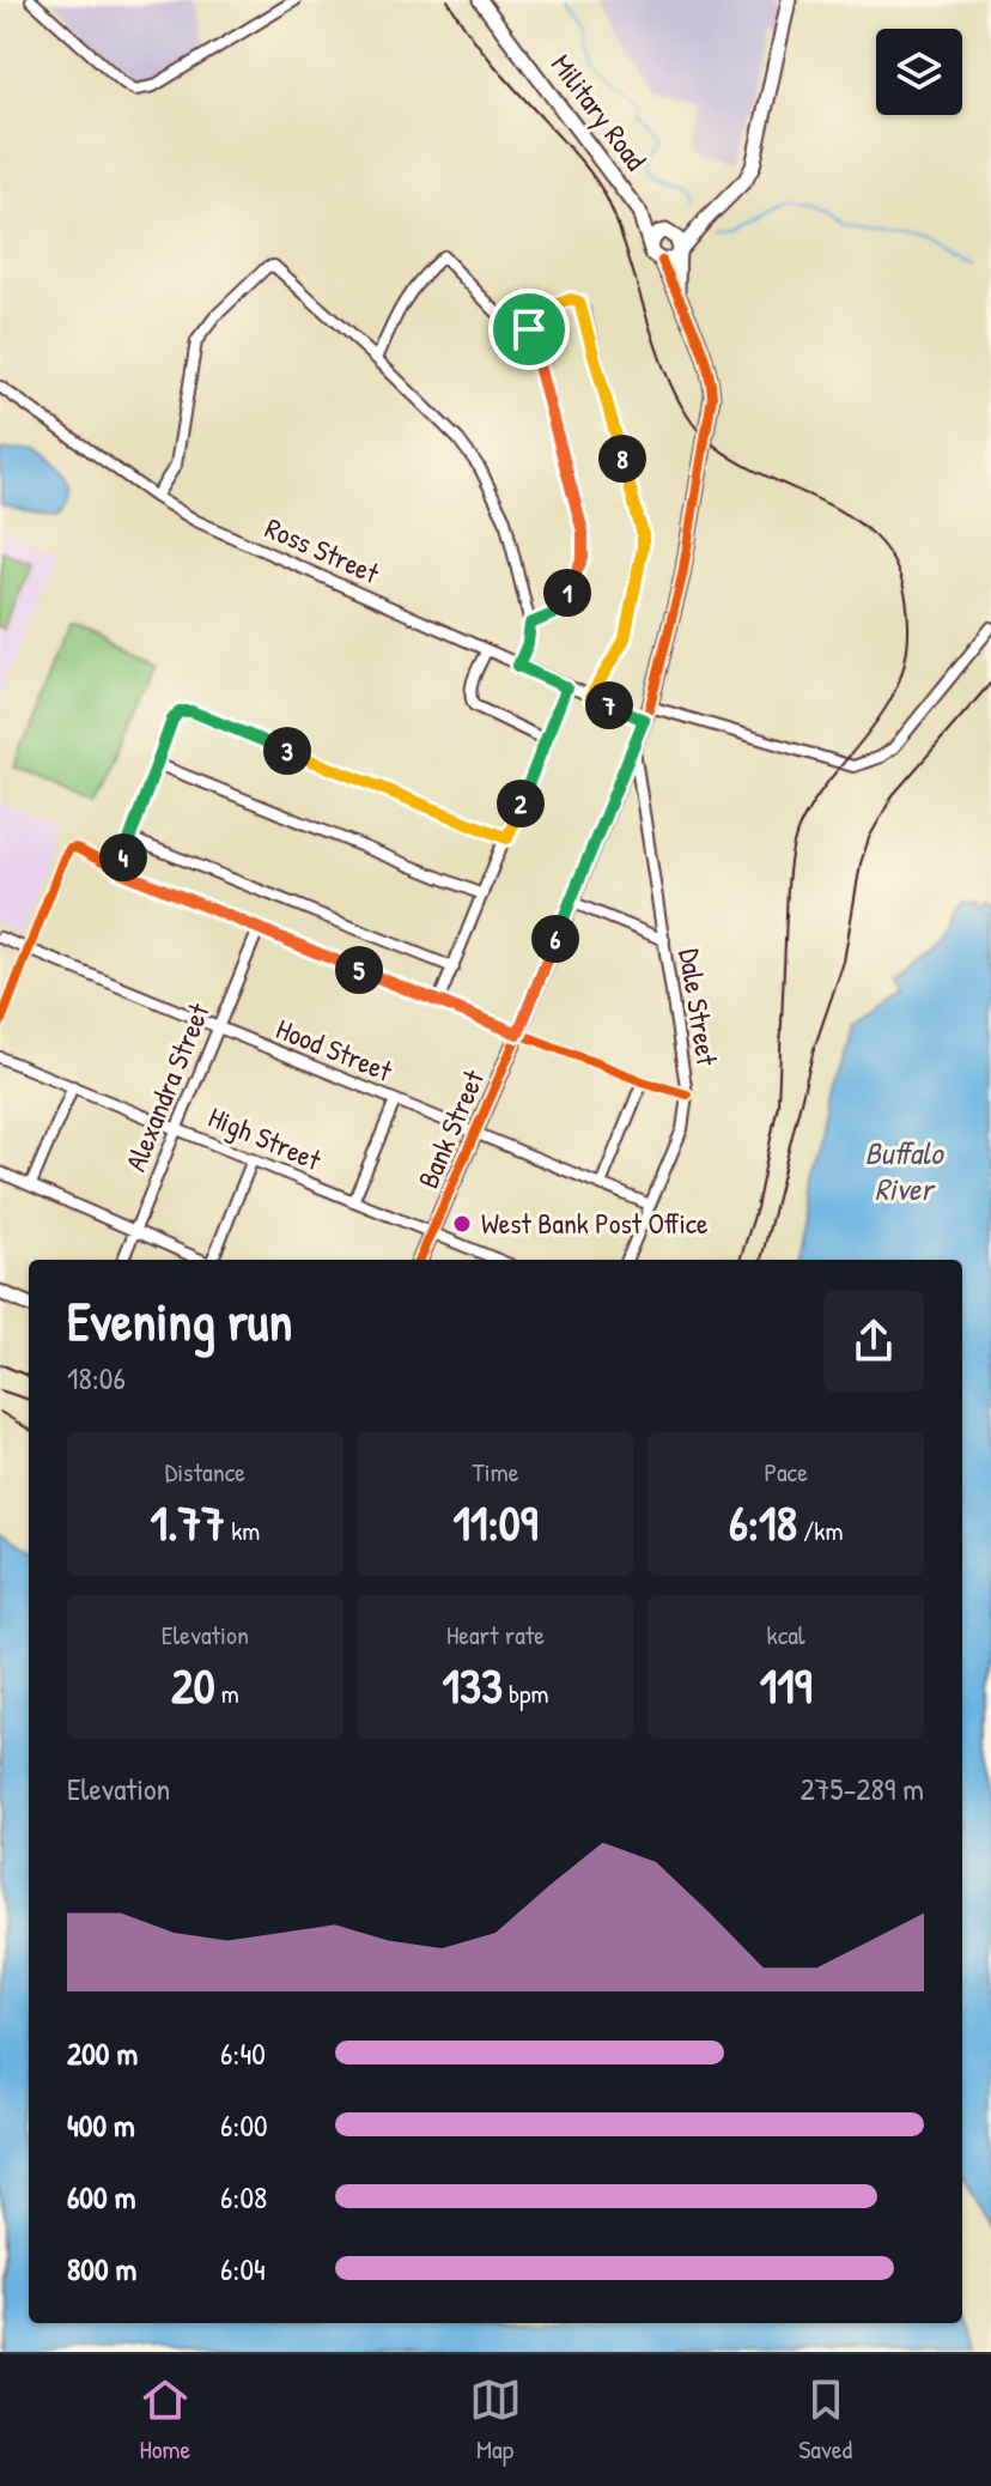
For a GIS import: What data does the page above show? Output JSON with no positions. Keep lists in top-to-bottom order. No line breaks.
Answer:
{"streets":{"street":["Military Road","Ross Street","Dale Street","Hood Street","Alexandra Street","Bank Street","High Street"]},"crossings":[["Ross Street","Bank Street"],["Dale Street","Hood Street"],["Dale Street","Bank Street"],["Hood Street","Alexandra Street"],["Hood Street","Bank Street"],["Alexandra Street","High Street"],["Bank Street","High Street"]],"water":["Buffalo River"],"places":["West Bank Post Office"],"page":{"pins":["8","1","7","3","2","4","6","5"],"heading":["Evening run","18:06"],"stats":[["Distance","1.77 km"],["Time","11:09"],["Pace","6:18 /km"],["Elevation","20 m"],["Heart rate","133 bpm"],["kcal","119"]],"chart":["Elevation","275–289 m"],"list":[{"name":"200 m","note":"6:40"},{"name":"400 m","note":"6:00"},{"name":"600 m","note":"6:08"},{"name":"800 m","note":"6:04"}],"tabs":["Home","Map","Saved"]}}
